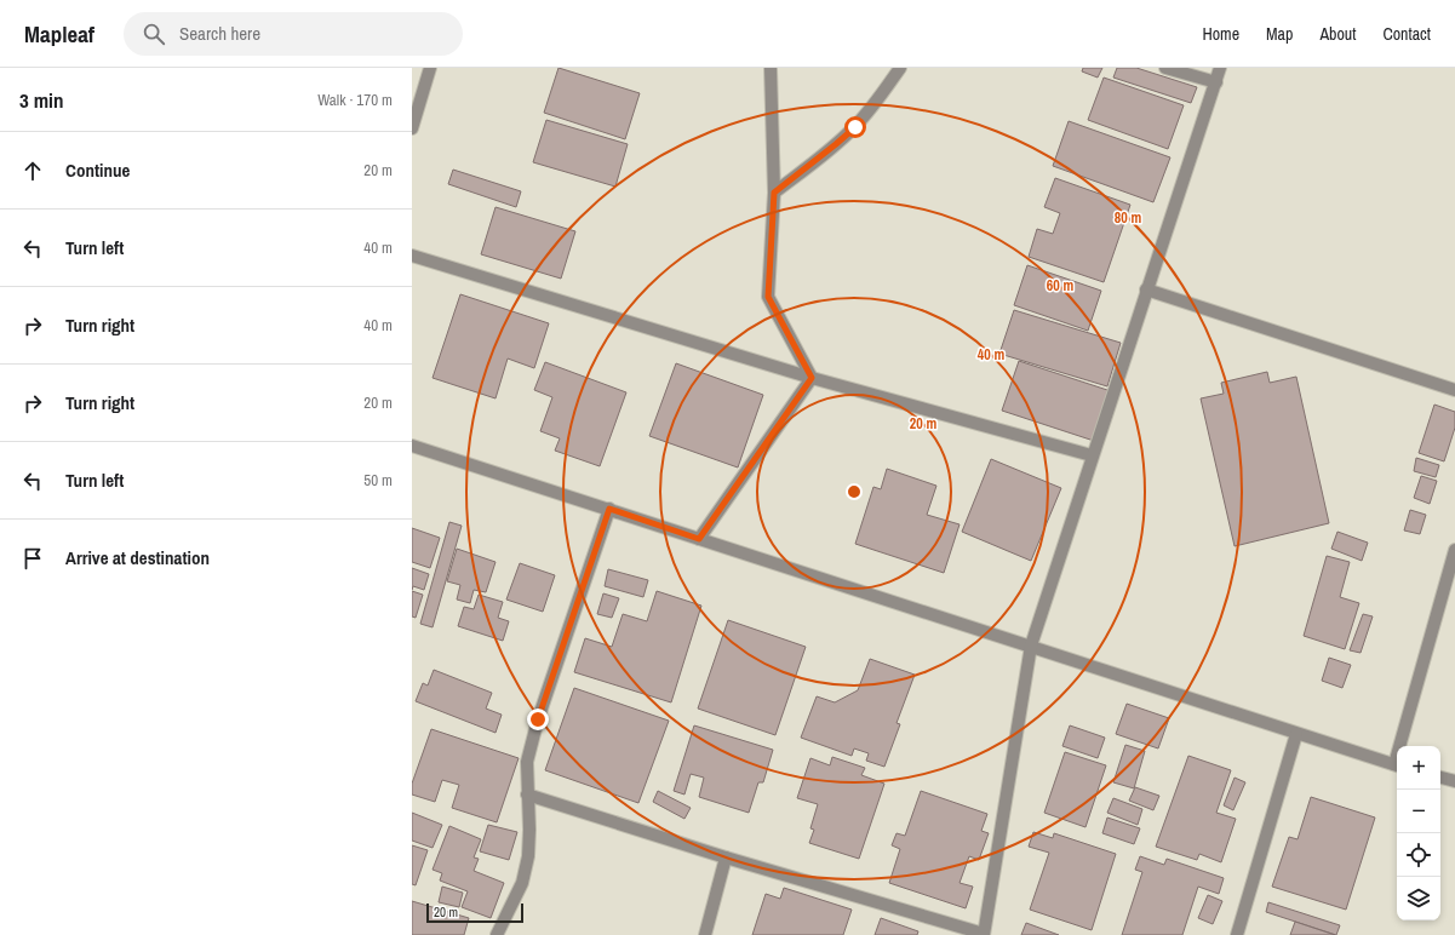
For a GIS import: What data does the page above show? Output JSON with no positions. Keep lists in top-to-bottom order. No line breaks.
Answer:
{"scale_bar":"20 m","page":{"header":"Mapleaf","search":"Search here","nav":["Home","Map","About","Contact"],"heading":["3 min","Walk · 170 m"],"list":[["Continue","20 m"],["Turn left","40 m"],["Turn right","40 m"],["Turn right","20 m"],["Turn left","50 m"],"Arrive at destination"],"map_buttons":["+","−"],"scale":"20 m"},"rings":["80 m","60 m","40 m","20 m"]}
